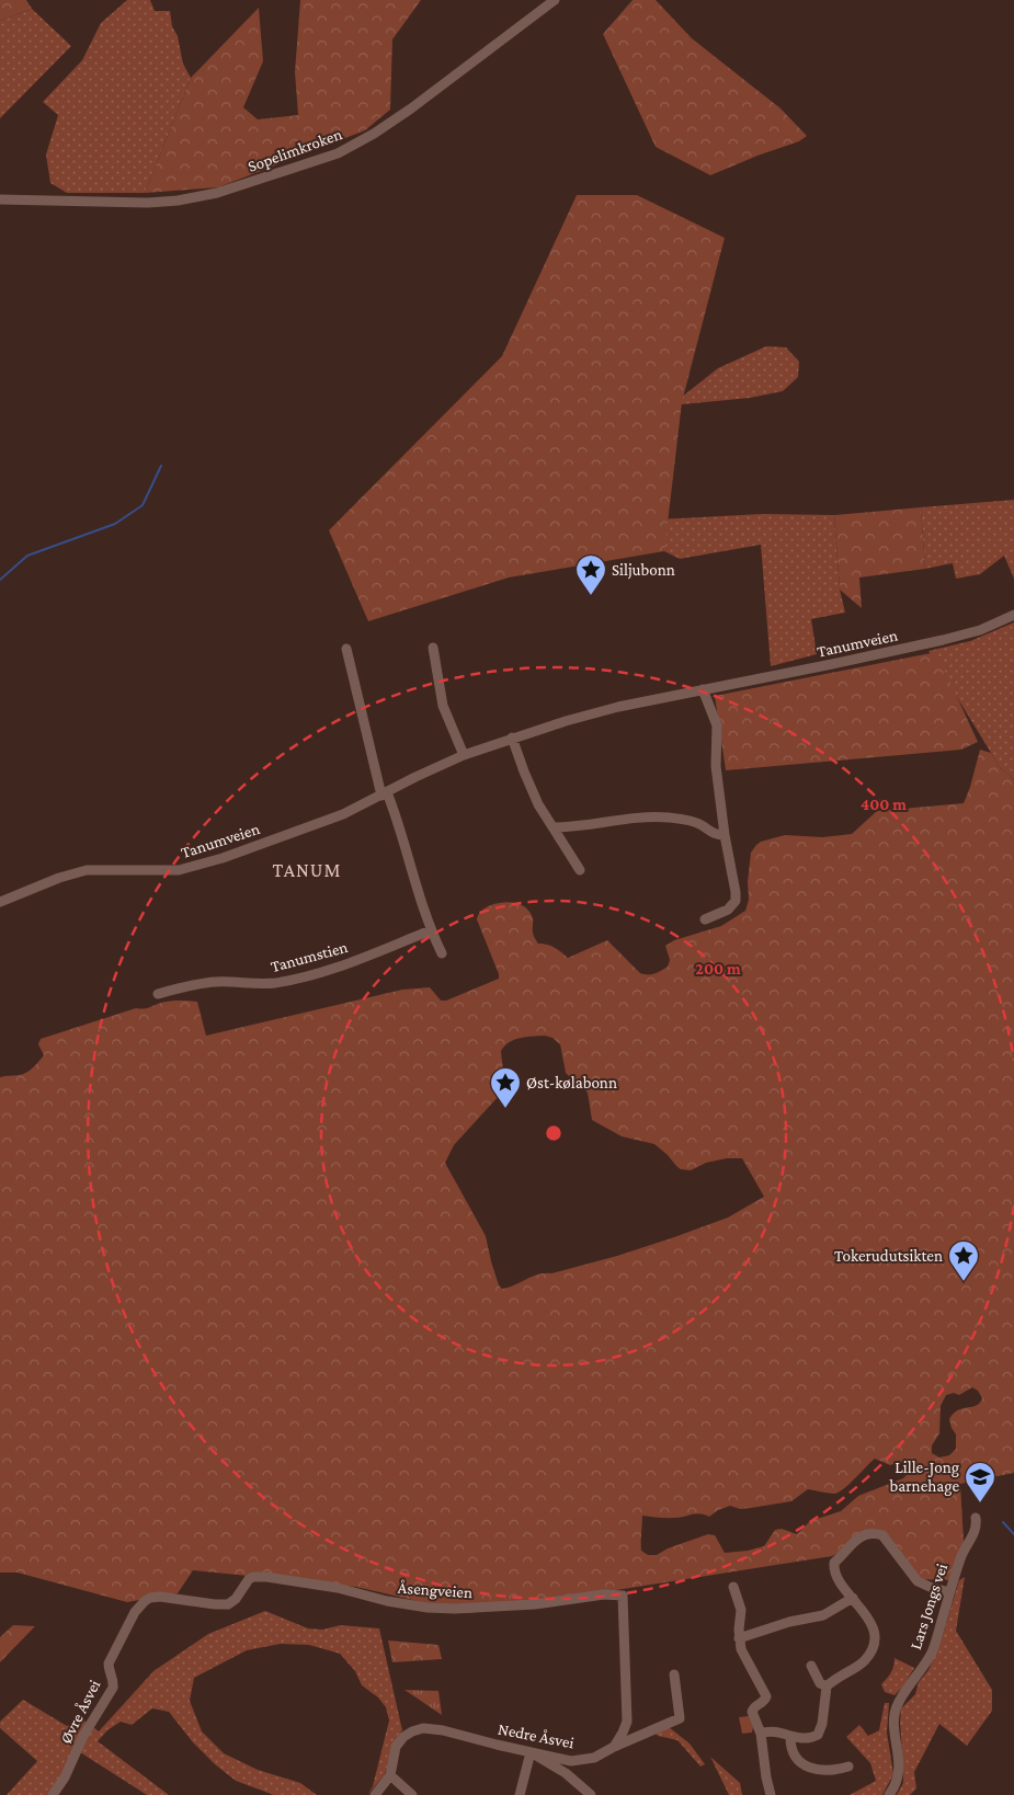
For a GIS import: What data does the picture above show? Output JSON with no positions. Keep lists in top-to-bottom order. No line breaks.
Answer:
{"streets":{"street":["Sopelimkroken","Tanumveien","Tanumstien","Åsengveien","Lars Jongs vei","Øvre Åsvei","Nedre Åsvei"]},"crossings":[["Åsengveien","Øvre Åsvei"],["Åsengveien","Nedre Åsvei"]],"districts":["TANUM"],"places":{"place":["Siljubonn","Øst-kølabonn","Tokerudutsikten"],"school or university":["Lille-Jong barnehage"]},"rings":["400 m","200 m"]}
